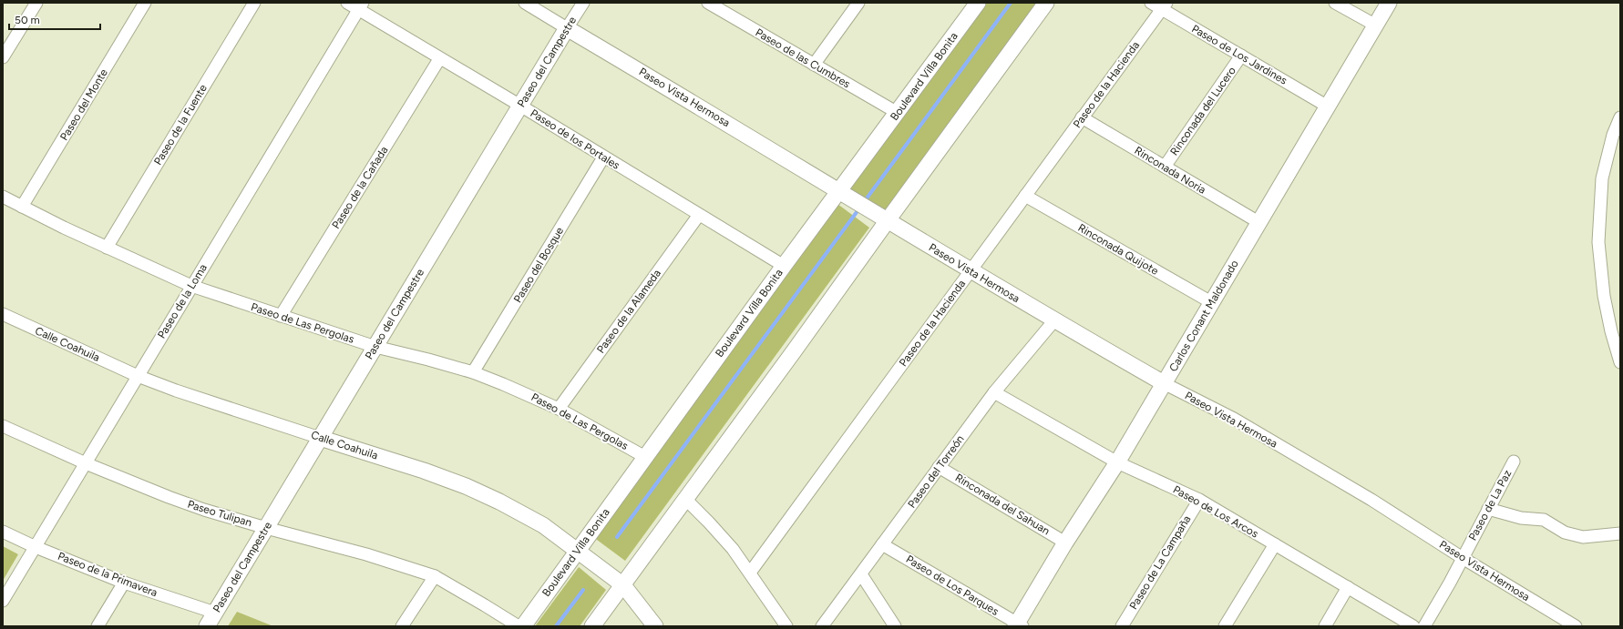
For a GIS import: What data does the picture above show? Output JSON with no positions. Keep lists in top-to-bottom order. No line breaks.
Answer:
{"streets":{"street":["Paseo de Los Jardines","Paseo de las Cumbres","Paseo del Campestre","Boulevard Villa Bonita","Paseo de la Hacienda","Paseo Vista Hermosa","Paseo del Monte","Rinconada del Lucero","Paseo de la Fuente","Paseo de los Portales","Rinconada Noria","Paseo de la Cañada","Rinconada Quijote","Paseo del Bosque","Paseo de la Loma","Paseo de la Alameda","Carlos Conant Maldonado","Paseo de Las Pergolas","Calle Coahuila","Paseo del Torreón","Rinconada del Sahuan","Paseo de La Paz","Paseo de Los Arcos","Paseo Tulipan","Paseo de La Campaña","Paseo de la Primavera","Paseo de Los Parques"]},"crossings":[["Paseo de Los Jardines","Paseo de la Hacienda"],["Paseo de Los Jardines","Rinconada del Lucero"],["Paseo de Los Jardines","Carlos Conant Maldonado"],["Paseo de las Cumbres","Boulevard Villa Bonita"],["Paseo del Campestre","Paseo Vista Hermosa"],["Paseo del Campestre","Paseo de los Portales"],["Paseo del Campestre","Paseo de Las Pergolas"],["Paseo del Campestre","Calle Coahuila"],["Paseo del Campestre","Paseo Tulipan"],["Paseo del Campestre","Paseo de la Primavera"],["Boulevard Villa Bonita","Paseo Vista Hermosa"],["Boulevard Villa Bonita","Paseo de los Portales"],["Boulevard Villa Bonita","Paseo de Las Pergolas"],["Boulevard Villa Bonita","Calle Coahuila"],["Paseo de la Hacienda","Paseo Vista Hermosa"],["Paseo de la Hacienda","Rinconada Noria"],["Paseo de la Hacienda","Rinconada Quijote"],["Paseo Vista Hermosa","Carlos Conant Maldonado"],["Paseo Vista Hermosa","Paseo del Torreón"],["Paseo Vista Hermosa","Paseo de La Paz"],["Paseo del Monte","Paseo de Las Pergolas"],["Rinconada del Lucero","Rinconada Noria"],["Paseo de la Fuente","Paseo de Las Pergolas"],["Paseo de los Portales","Paseo de la Cañada"],["Paseo de los Portales","Paseo del Bosque"],["Paseo de los Portales","Paseo de la Loma"],["Paseo de los Portales","Paseo de la Alameda"],["Rinconada Noria","Carlos Conant Maldonado"],["Paseo de la Cañada","Paseo de Las Pergolas"],["Rinconada Quijote","Carlos Conant Maldonado"],["Paseo del Bosque","Paseo de Las Pergolas"],["Paseo de la Loma","Paseo de Las Pergolas"],["Paseo de la Loma","Calle Coahuila"],["Paseo de la Loma","Paseo Tulipan"],["Paseo de la Loma","Paseo de la Primavera"],["Paseo de la Alameda","Paseo de Las Pergolas"],["Carlos Conant Maldonado","Rinconada del Sahuan"],["Carlos Conant Maldonado","Paseo de Los Arcos"],["Carlos Conant Maldonado","Paseo de Los Parques"],["Paseo del Torreón","Rinconada del Sahuan"],["Paseo del Torreón","Paseo de Los Arcos"],["Paseo del Torreón","Paseo de Los Parques"],["Paseo de Los Arcos","Paseo de La Campaña"]],"scale_bar":"50 m"}
